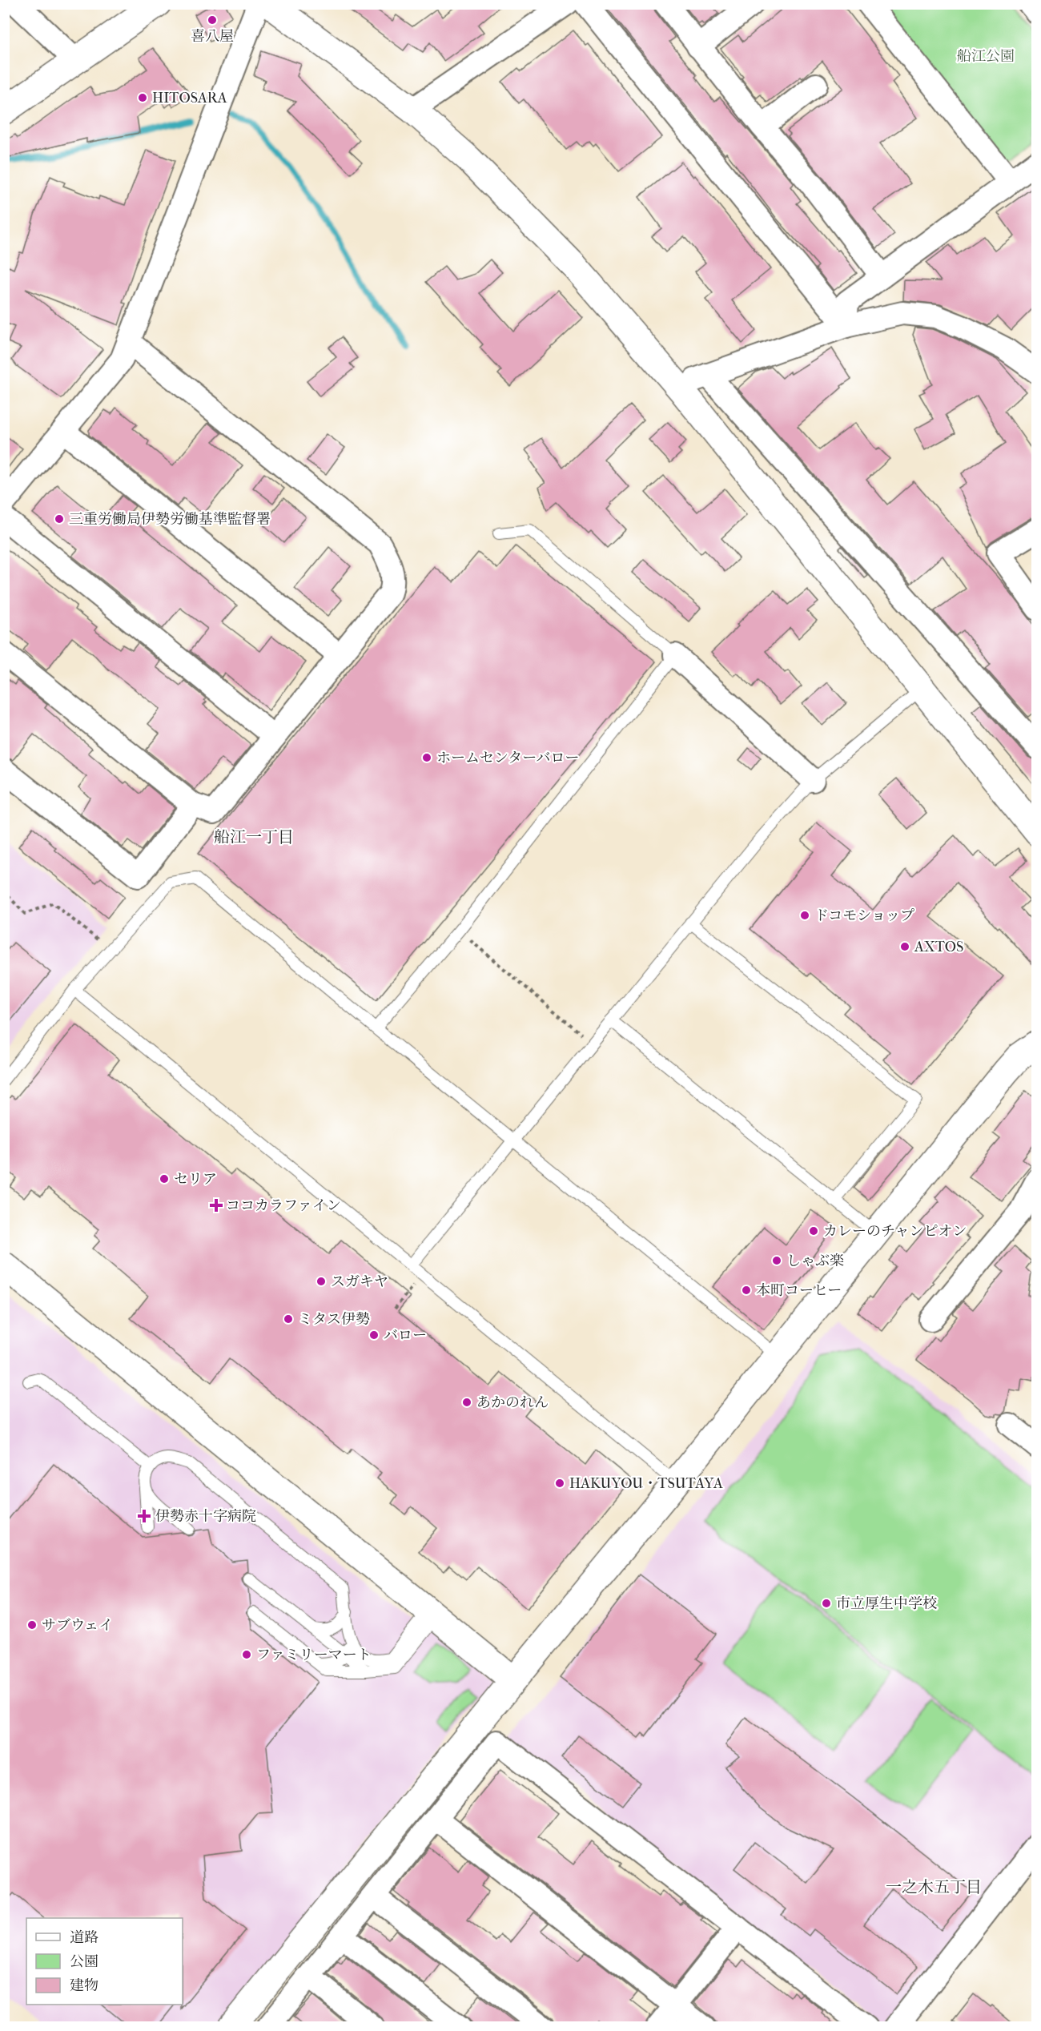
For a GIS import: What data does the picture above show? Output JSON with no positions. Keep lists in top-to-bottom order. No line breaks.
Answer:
{"districts":["船江一丁目","一之木五丁目"],"parks":["船江公園"],"places":{"other":["喜八屋","HITOSARA","三重労働局伊勢労働基準監督署","ホームセンターバロー","ドコモショップ","AXTOS","セリア","カレーのチャンピオン","しゃぶ楽","スガキヤ","本町コーヒー","ミタス伊勢","バロー","あかのれん","HAKUYOU・TSUTAYA","市立厚生中学校","サブウェイ","ファミリーマート"],"health":["ココカラファイン","伊勢赤十字病院"]},"legend":["道路","公園","建物"]}
